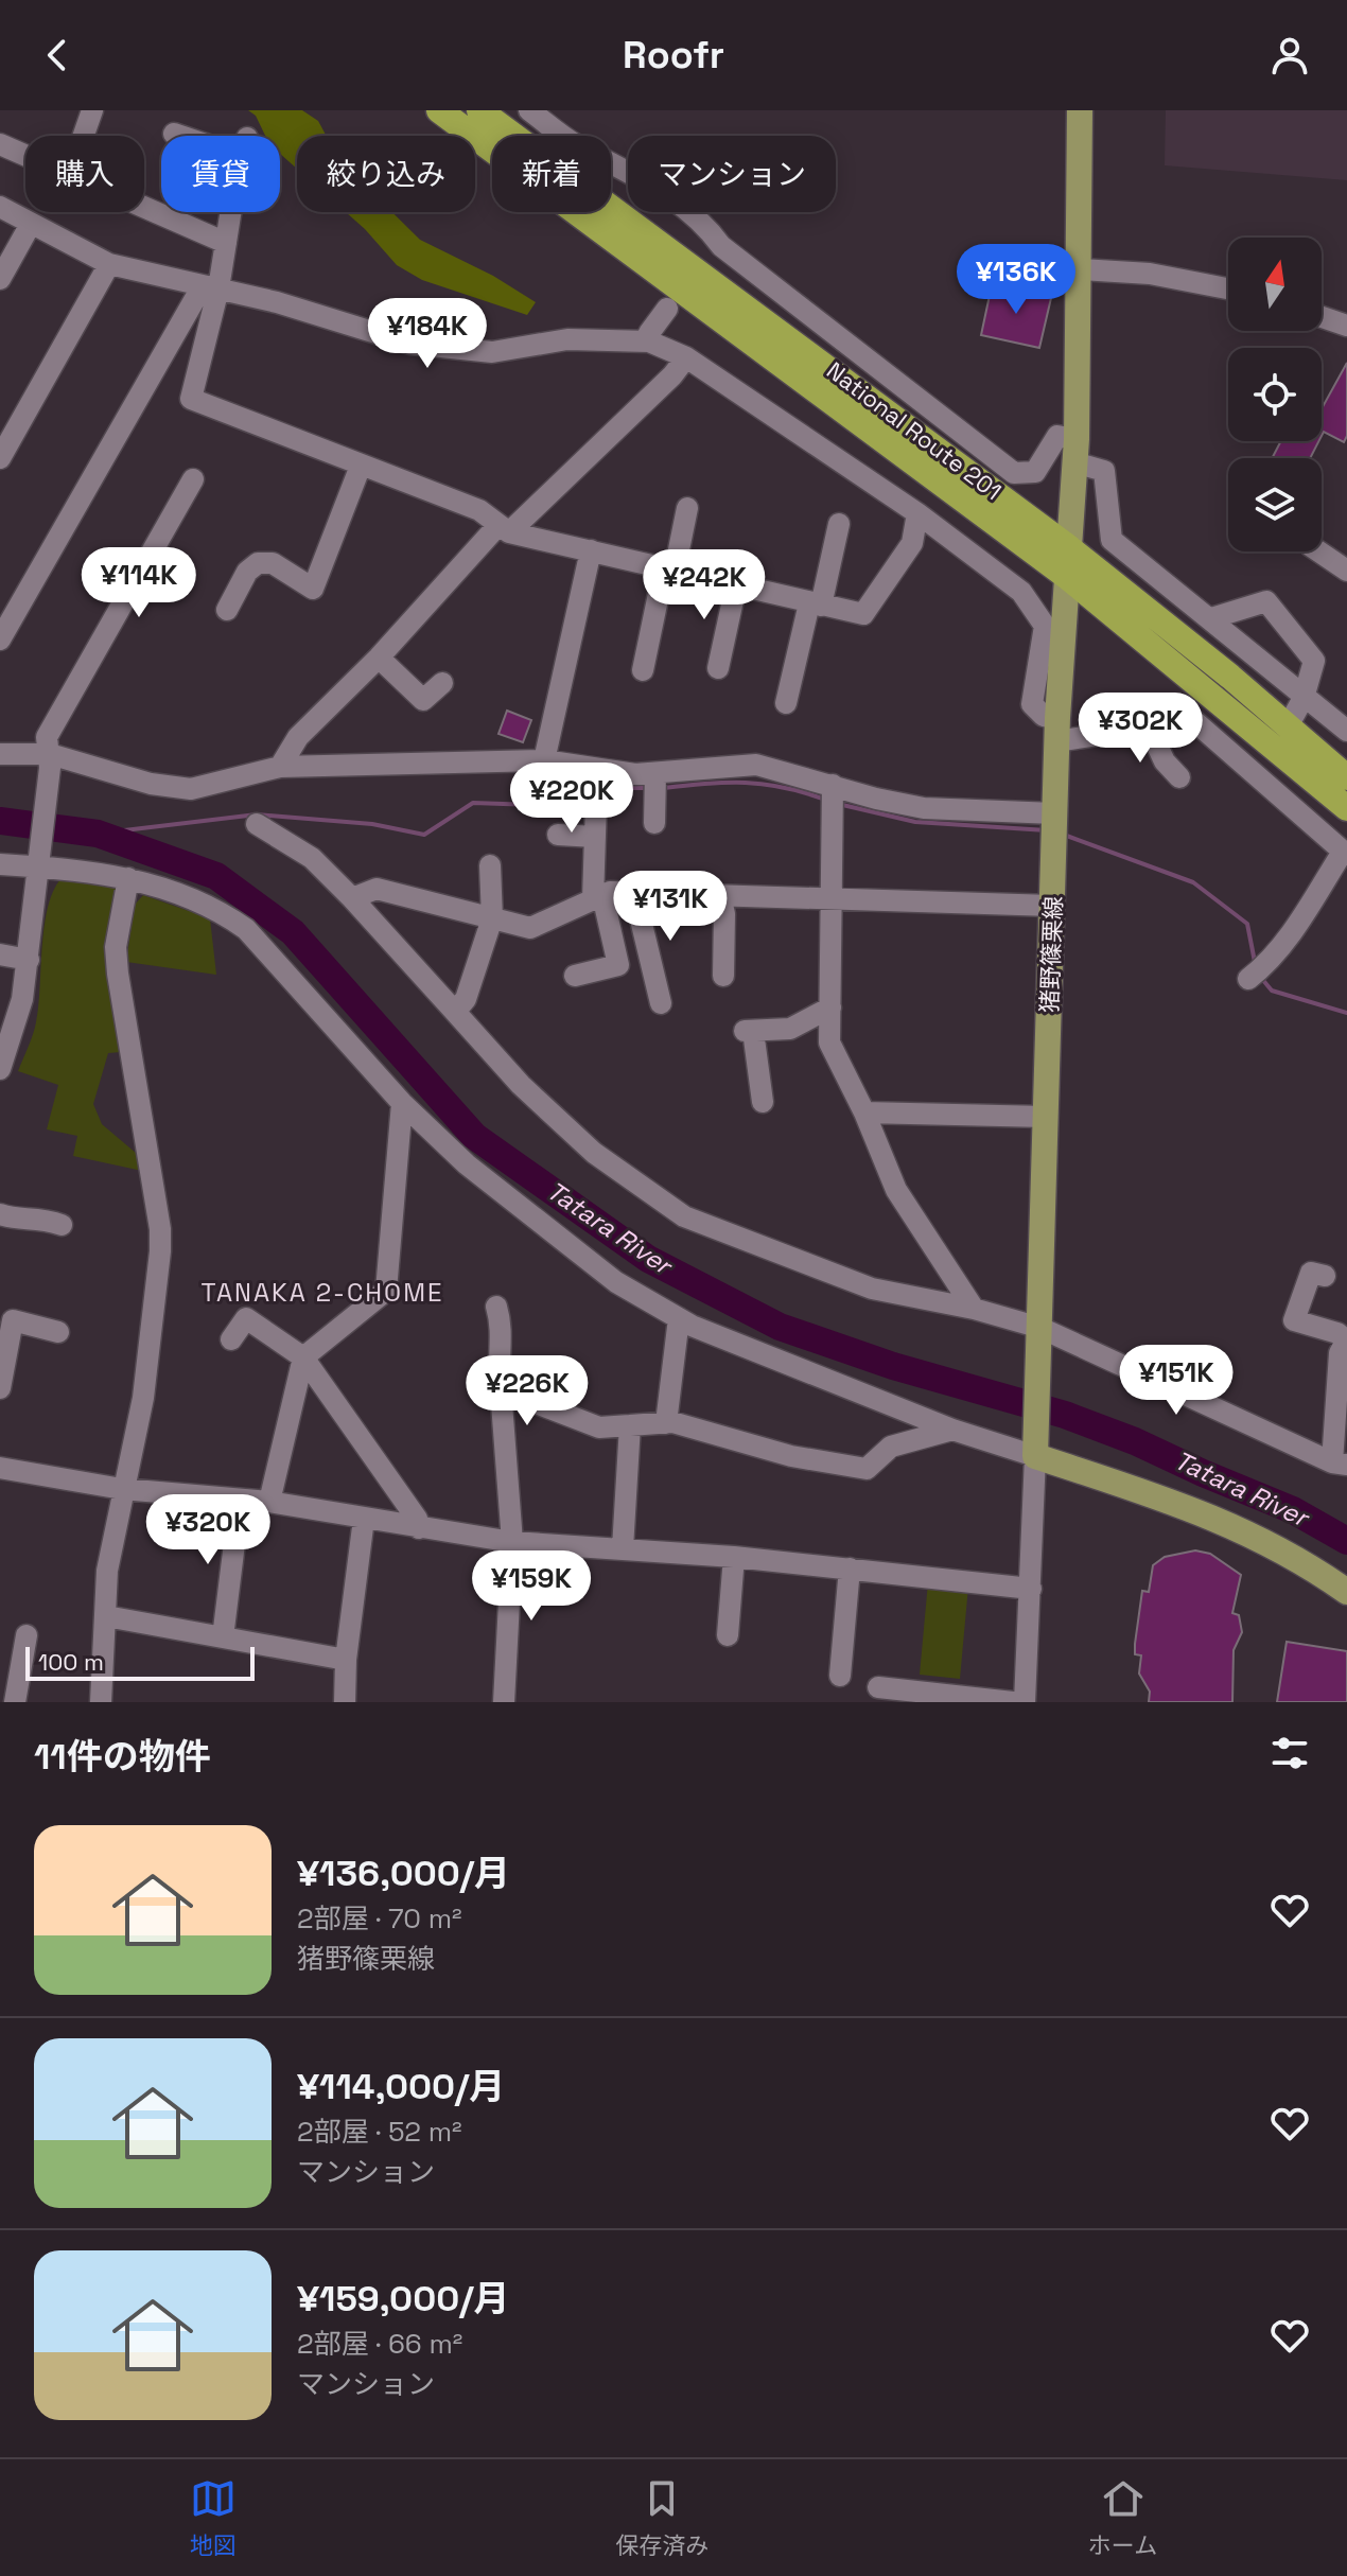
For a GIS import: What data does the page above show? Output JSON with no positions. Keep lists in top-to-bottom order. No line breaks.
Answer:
{"streets":{"highway":["National Route 201"],"main road":["猪野篠栗線"]},"crossings":[["National Route 201","猪野篠栗線"]],"districts":["TANAKA 2-CHOME"],"water":["Tatara River"],"scale_bar":"100 m","north":"top","page":{"header":"Roofr","chip":["購入","賃貸","絞り込み","新着","マンション"],"price":["¥136K","¥184K","¥114K","¥242K","¥302K","¥220K","¥131K","¥151K","¥226K","¥320K","¥159K"],"scale":"100 m","heading":"11件の物件","list":[{"name":"¥136,000/月","note":"2部屋 · 70 m² · 猪野篠栗線"},{"name":"¥114,000/月","note":"2部屋 · 52 m² · マンション"},{"name":"¥159,000/月","note":"2部屋 · 66 m² · マンション"}],"tabs":["地図","保存済み","ホーム"]}}
